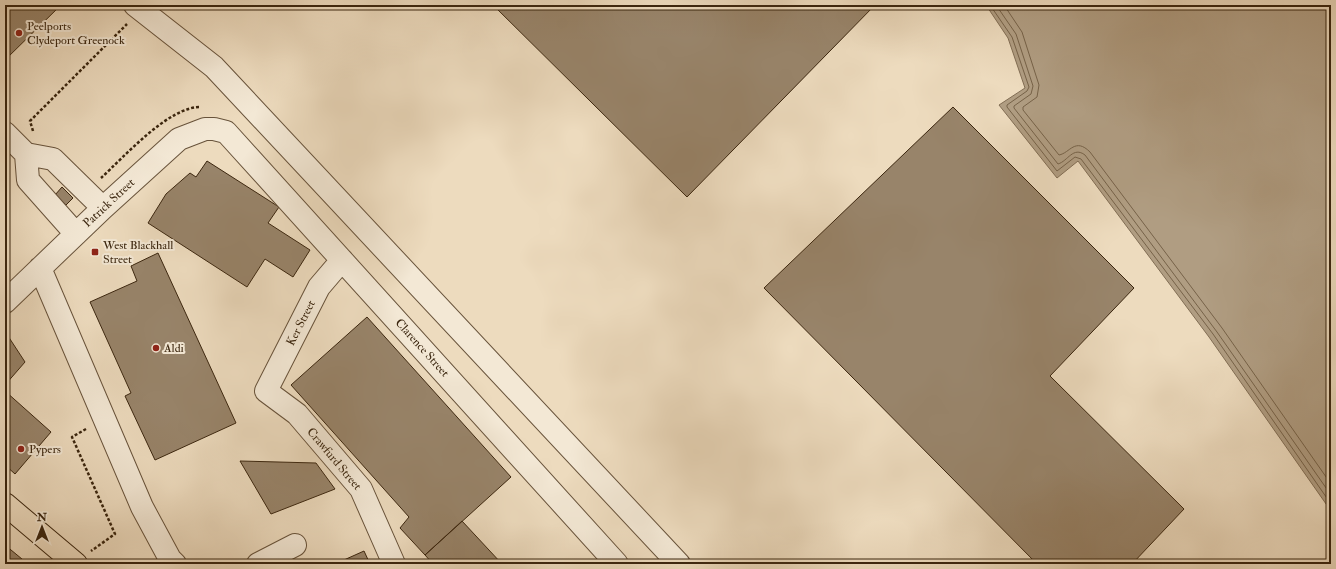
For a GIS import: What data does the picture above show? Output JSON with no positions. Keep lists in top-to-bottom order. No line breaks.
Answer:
{"streets":{"street":["Patrick Street","Ker Street","Clarence Street","Crawfurd Street"]},"crossings":[["Patrick Street","Clarence Street"],["Ker Street","Clarence Street"],["Ker Street","Crawfurd Street"]],"places":{"other":["Peelports Clydeport Greenock","Aldi","Pypers"],"transit":["West Blackhall Street"]},"north":"top"}
